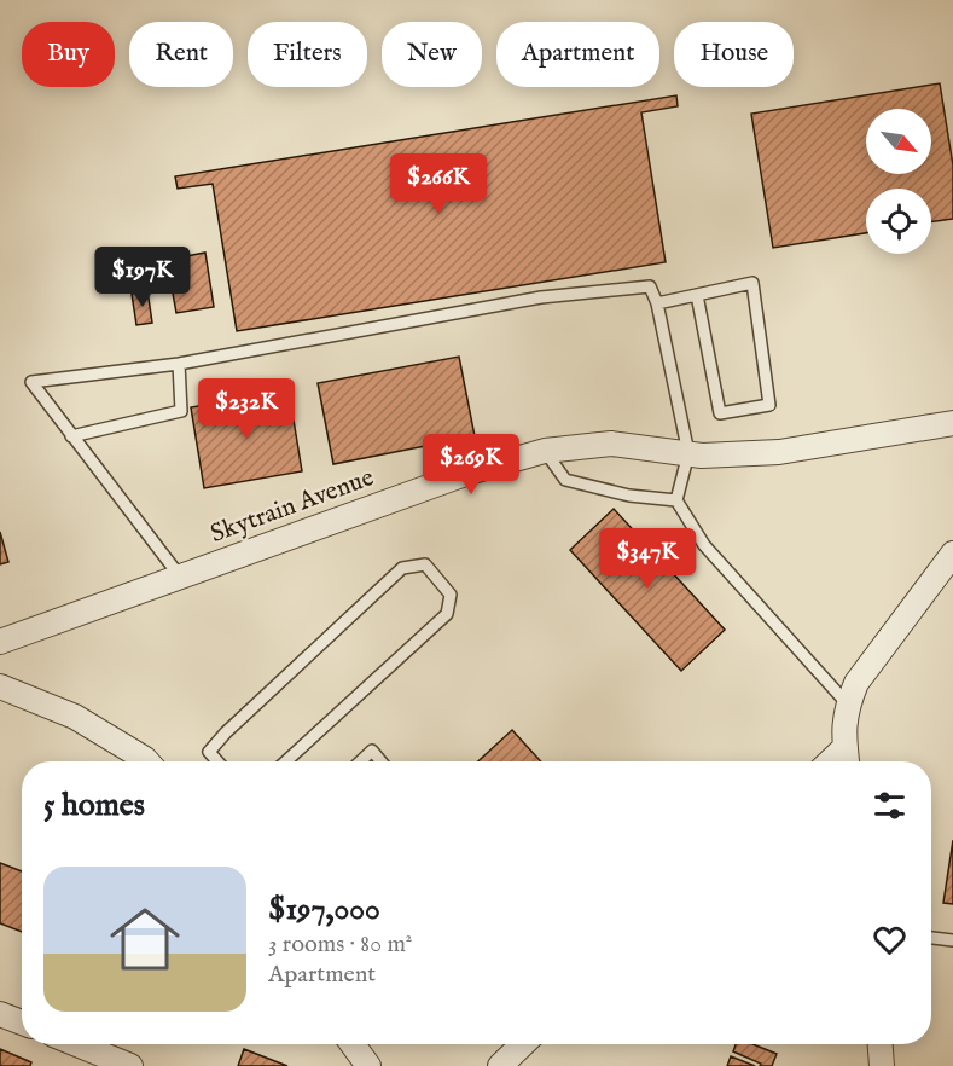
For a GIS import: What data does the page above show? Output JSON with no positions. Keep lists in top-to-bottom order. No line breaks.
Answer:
{"streets":{"street":["Skytrain Avenue"]},"north":"bottom right","page":{"chip":["Buy","Rent","Filters","New","Apartment","House"],"price":["$266K","$197K","$232K","$269K","$347K"],"heading":"5 homes","list":[{"name":"$197,000","note":"3 rooms · 80 m² · Apartment"}]}}
